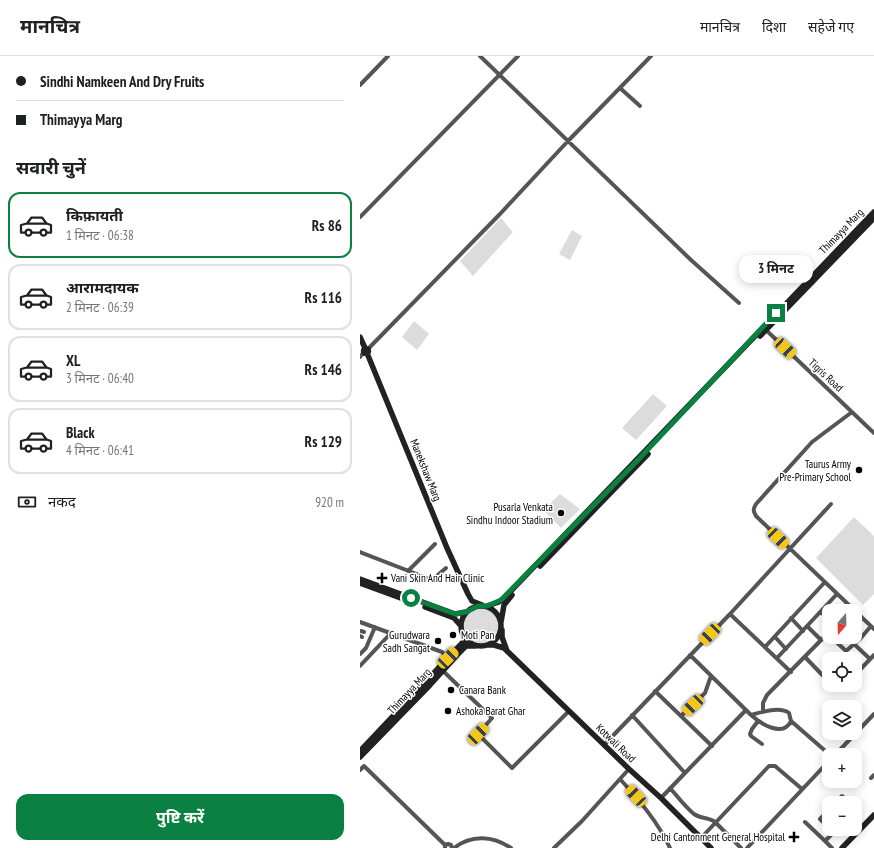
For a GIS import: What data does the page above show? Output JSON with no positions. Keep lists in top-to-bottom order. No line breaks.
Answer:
{"streets":{"street":["Thimayya Marg","Tigris Road","Manekshaw Marg","Kotwali Road"]},"crossings":[["Thimayya Marg","Tigris Road"],["Thimayya Marg","Manekshaw Marg"]],"places":{"other":["Taurus Army Pre-Primary School","Pusarla Venkata Sindhu Indoor Stadium","Moti Pan","Gurudwara Sadh Sangat","Canara Bank","Ashoka Barat Ghar"],"health":["Vani Skin And Hair Clinic","Delhi Cantonment General Hospital"]},"north":"bottom","page":{"header":"मानचित्र","nav":["मानचित्र","दिशा","सहेजे गए"],"banner":["Sindhi Namkeen And Dry Fruits","Thimayya Marg"],"heading":"सवारी चुनें","list":[{"name":"किफ़ायती","note":"1 मिनट · 06:38","value":"Rs 86"},{"name":"आरामदायक","note":"2 मिनट · 06:39","value":"Rs 116"},{"name":"XL","note":"3 मिनट · 06:40","value":"Rs 146"},{"name":"Black","note":"4 मिनट · 06:41","value":"Rs 129"}],"bubble":"3 मिनट","pay":["नकद","920 m"],"map_buttons":["+","−"],"buttons":"पुष्टि करें"}}
